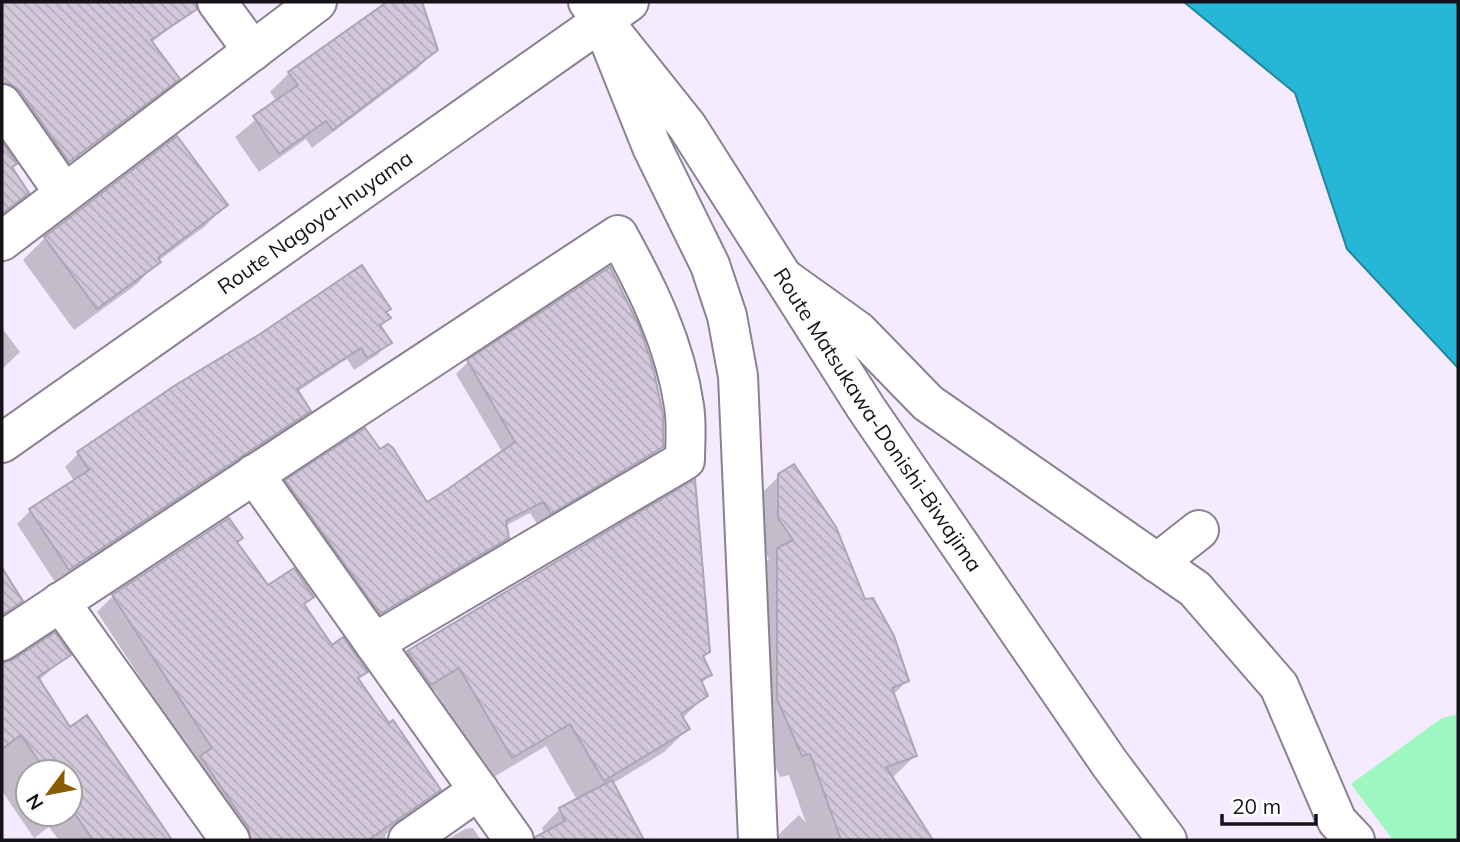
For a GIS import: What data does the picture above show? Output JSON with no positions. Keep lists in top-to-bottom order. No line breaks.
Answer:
{"streets":{"street":["Route Nagoya-Inuyama","Route Matsukawa-Donishi-Biwajima"]},"crossings":[["Route Nagoya-Inuyama","Route Matsukawa-Donishi-Biwajima"]],"scale_bar":"20 m","north":"bottom left"}
